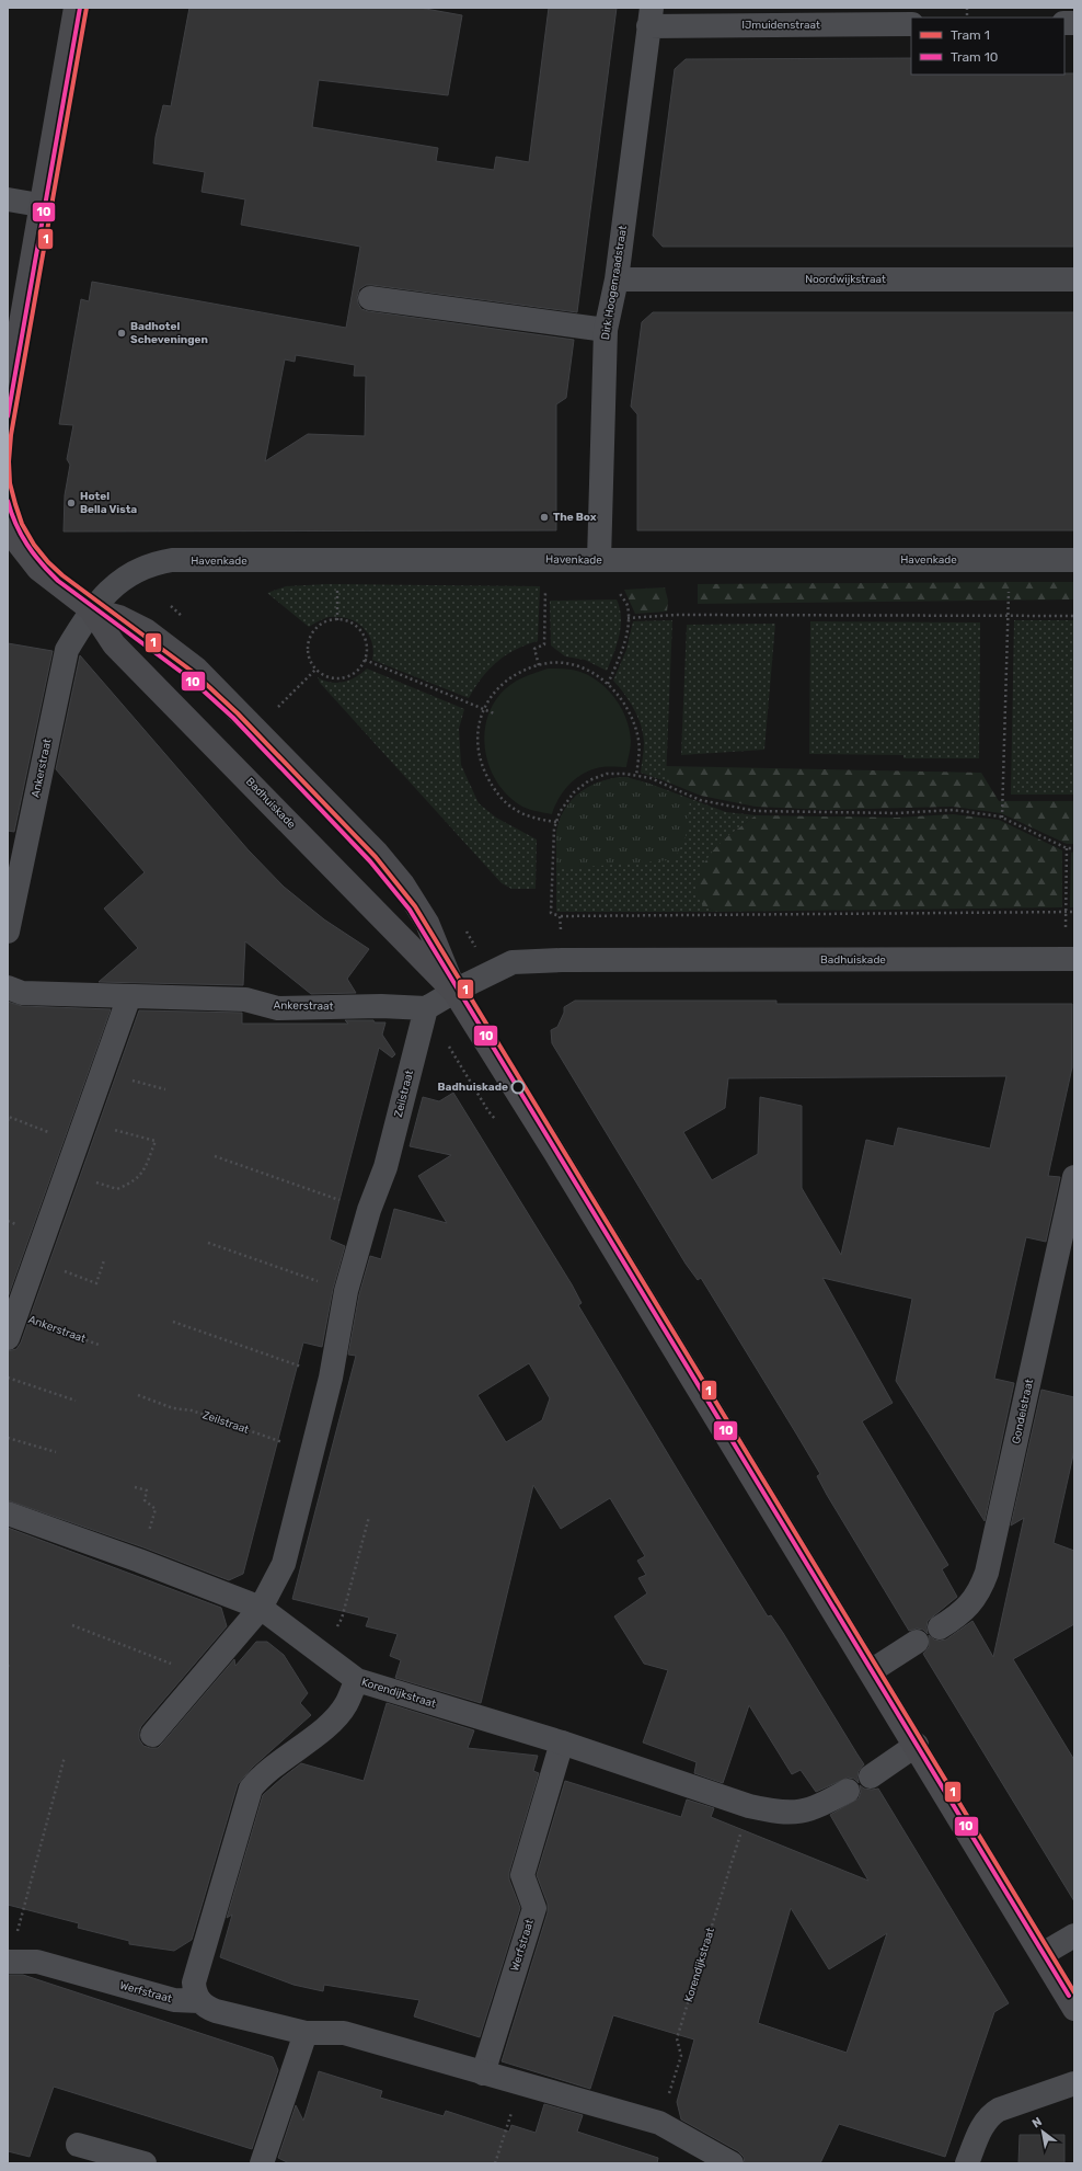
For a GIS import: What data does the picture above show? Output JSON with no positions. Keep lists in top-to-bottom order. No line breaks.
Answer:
{"streets":{"main road":["Badhuiskade"],"street":["IJmuidenstraat","Noordwijkstraat","Dirk Hoogenraadstraat","Havenkade","Ankerstraat","Zeilstraat","Gondelstraat","Korendijkstraat","Werfstraat"]},"crossings":[["IJmuidenstraat","Dirk Hoogenraadstraat"],["Noordwijkstraat","Dirk Hoogenraadstraat"],["Dirk Hoogenraadstraat","Havenkade"],["Havenkade","Ankerstraat"],["Havenkade","Badhuiskade"],["Ankerstraat","Badhuiskade"],["Ankerstraat","Zeilstraat"],["Korendijkstraat","Werfstraat"]],"places":["Badhotel Scheveningen","Hotel Bella Vista","The Box","Badhuiskade"],"lines":["tram line 1","tram line 10"],"legend":["Tram 1","Tram 10"],"north":"top left"}
